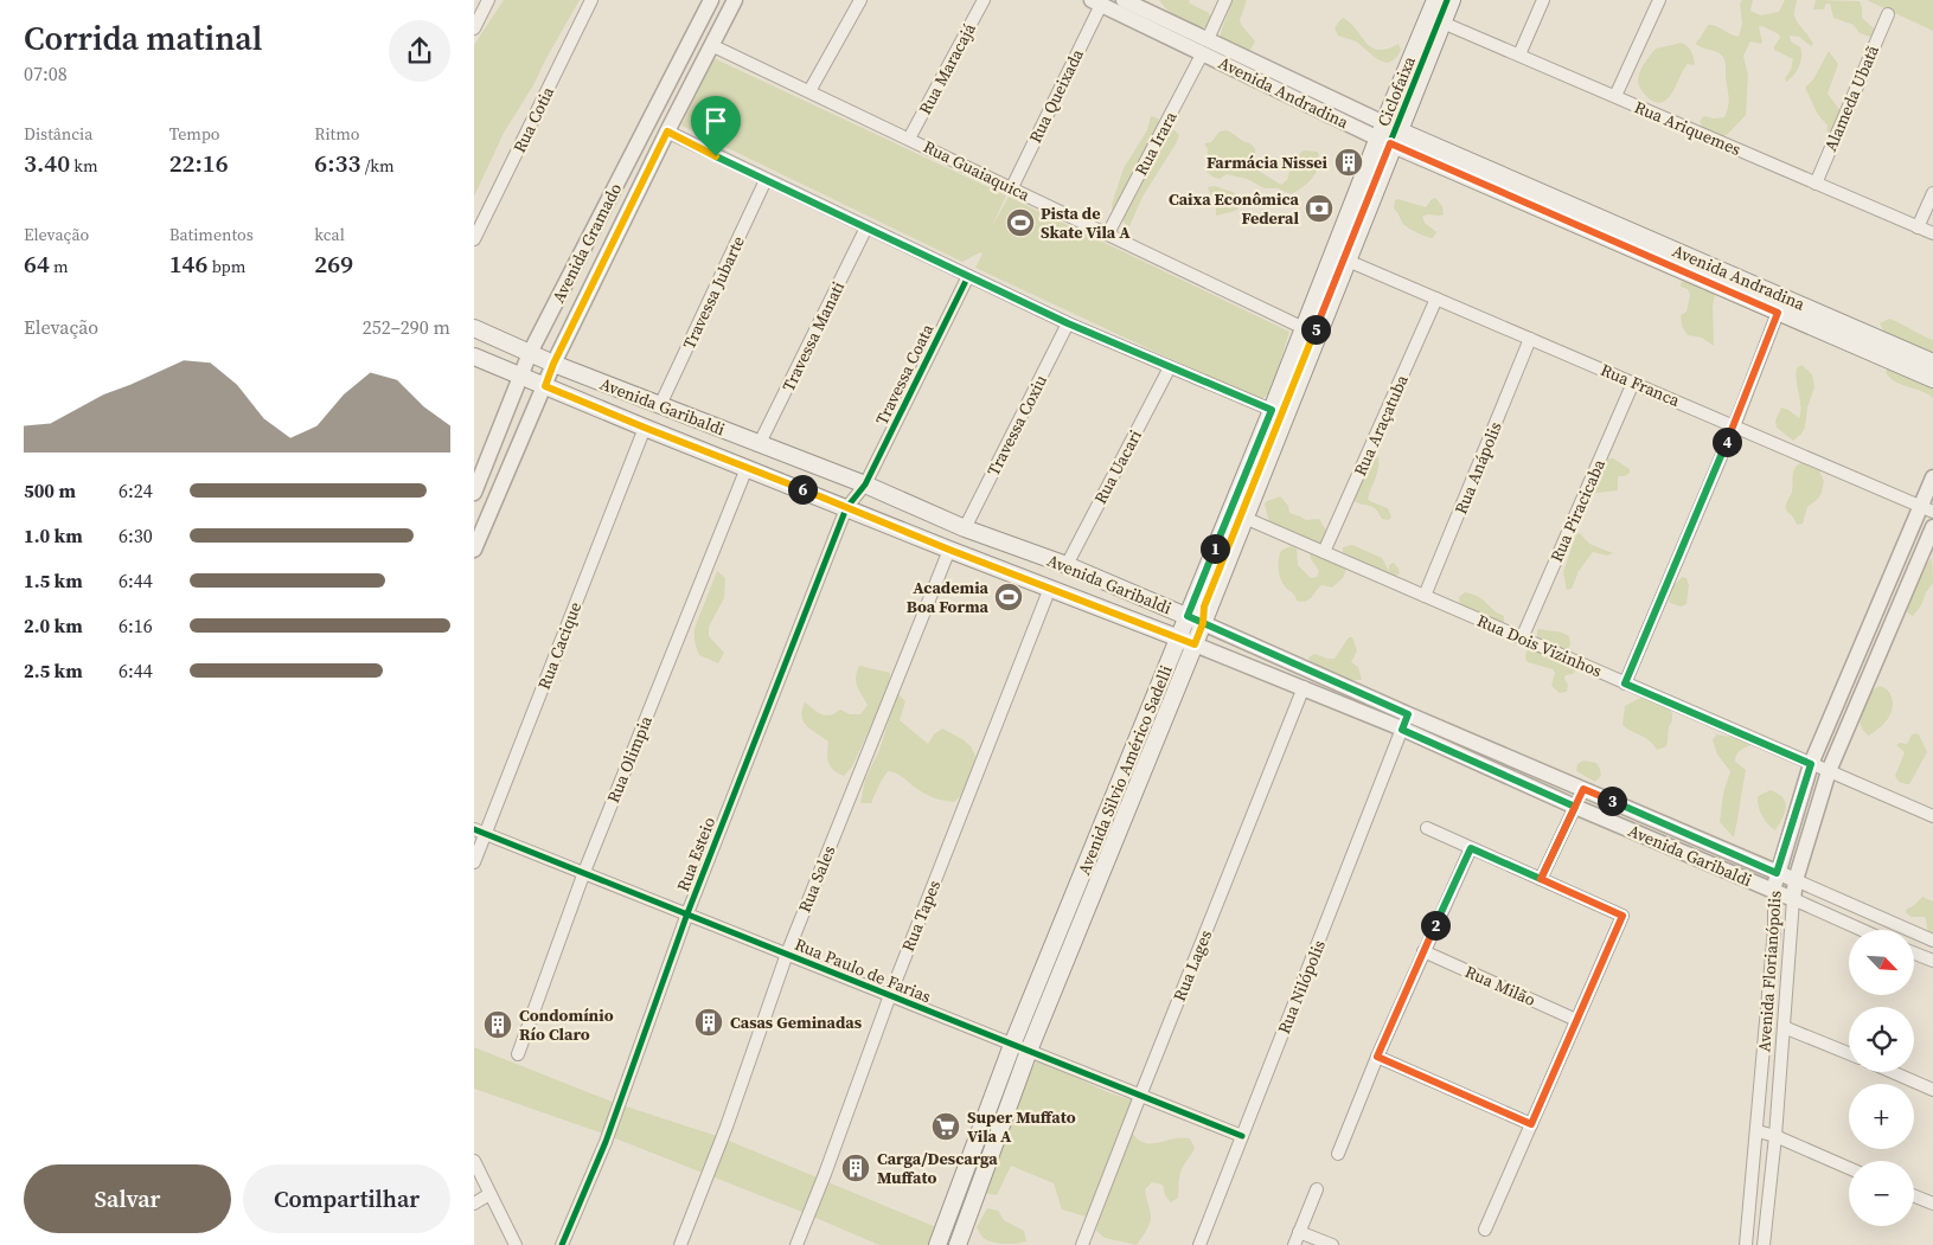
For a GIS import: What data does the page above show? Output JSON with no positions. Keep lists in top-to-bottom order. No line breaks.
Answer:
{"streets":{"main road":["Avenida Andradina","Avenida Garibaldi","Avenida Silvio Américo Sadelli"],"street":["Rua Maracajá","Rua Queixada","Alameda Ubatã","Rua Cotia","Rua Ariquemes","Rua Irara","Rua Guaiaquica","Avenida Gramado","Travessa Jubarte","Travessa Manati","Travessa Coata","Rua Franca","Travessa Coxiu","Rua Araçatuba","Rua Uacari","Rua Anápolis","Rua Piracicaba","Rua Cacique","Rua Dois Vizinhos","Rua Olimpia","Rua Esteio","Rua Sales","Rua Tapes","Rua Lages","Rua Paulo de Farias","Avenida Florianópolis","Rua Milão","Rua Nilópolis"],"cycle path":["Ciclofaixa"]},"crossings":[["Rua Maracajá","Rua Guaiaquica"],["Avenida Andradina","Rua Queixada"],["Avenida Andradina","Rua Irara"],["Avenida Andradina","Avenida Silvio Américo Sadelli"],["Rua Queixada","Rua Guaiaquica"],["Alameda Ubatã","Rua Ariquemes"],["Rua Irara","Rua Guaiaquica"],["Rua Guaiaquica","Avenida Gramado"],["Rua Guaiaquica","Avenida Silvio Américo Sadelli"],["Avenida Gramado","Avenida Garibaldi"],["Travessa Jubarte","Avenida Garibaldi"],["Travessa Manati","Avenida Garibaldi"],["Travessa Coata","Avenida Garibaldi"],["Travessa Coata","Rua Esteio"],["Rua Franca","Rua Araçatuba"],["Rua Franca","Rua Anápolis"],["Rua Franca","Rua Piracicaba"],["Rua Franca","Avenida Silvio Américo Sadelli"],["Rua Franca","Avenida Florianópolis"],["Avenida Garibaldi","Travessa Coxiu"],["Avenida Garibaldi","Rua Uacari"],["Avenida Garibaldi","Rua Cacique"],["Avenida Garibaldi","Rua Olimpia"],["Avenida Garibaldi","Avenida Silvio Américo Sadelli"],["Avenida Garibaldi","Rua Esteio"],["Avenida Garibaldi","Rua Sales"],["Avenida Garibaldi","Rua Tapes"],["Avenida Garibaldi","Rua Lages"],["Avenida Garibaldi","Avenida Florianópolis"],["Avenida Garibaldi","Rua Nilópolis"],["Rua Araçatuba","Rua Dois Vizinhos"],["Rua Anápolis","Rua Dois Vizinhos"],["Rua Piracicaba","Rua Dois Vizinhos"],["Rua Cacique","Rua Paulo de Farias"],["Rua Dois Vizinhos","Avenida Silvio Américo Sadelli"],["Rua Dois Vizinhos","Avenida Florianópolis"],["Rua Olimpia","Rua Paulo de Farias"],["Avenida Silvio Américo Sadelli","Rua Paulo de Farias"],["Rua Esteio","Rua Paulo de Farias"],["Rua Sales","Rua Paulo de Farias"],["Rua Tapes","Rua Paulo de Farias"],["Rua Lages","Rua Paulo de Farias"],["Rua Paulo de Farias","Rua Nilópolis"]],"places":{"building":["Farmácia Nissei","Casas Geminadas","Condomínio Río Claro","Carga/Descarga Muffato"],"bank":["Caixa Econômica Federal"],"sports":["Pista de Skate Vila A","Academia Boa Forma"],"supermarket":["Super Muffato Vila A"]},"north":"bottom right","page":{"heading":["Corrida matinal","07:08"],"stats":[["Distância","3.40 km"],["Tempo","22:16"],["Ritmo","6:33 /km"],["Elevação","64 m"],["Batimentos","146 bpm"],["kcal","269"]],"chart":["Elevação","252–290 m"],"pins":["5","4","6","1","3","2"],"list":[{"name":"500 m","note":"6:24"},{"name":"1.0 km","note":"6:30"},{"name":"1.5 km","note":"6:44"},{"name":"2.0 km","note":"6:16"},{"name":"2.5 km","note":"6:44"}],"map_buttons":["+","−"],"buttons":["Salvar","Compartilhar"]}}
